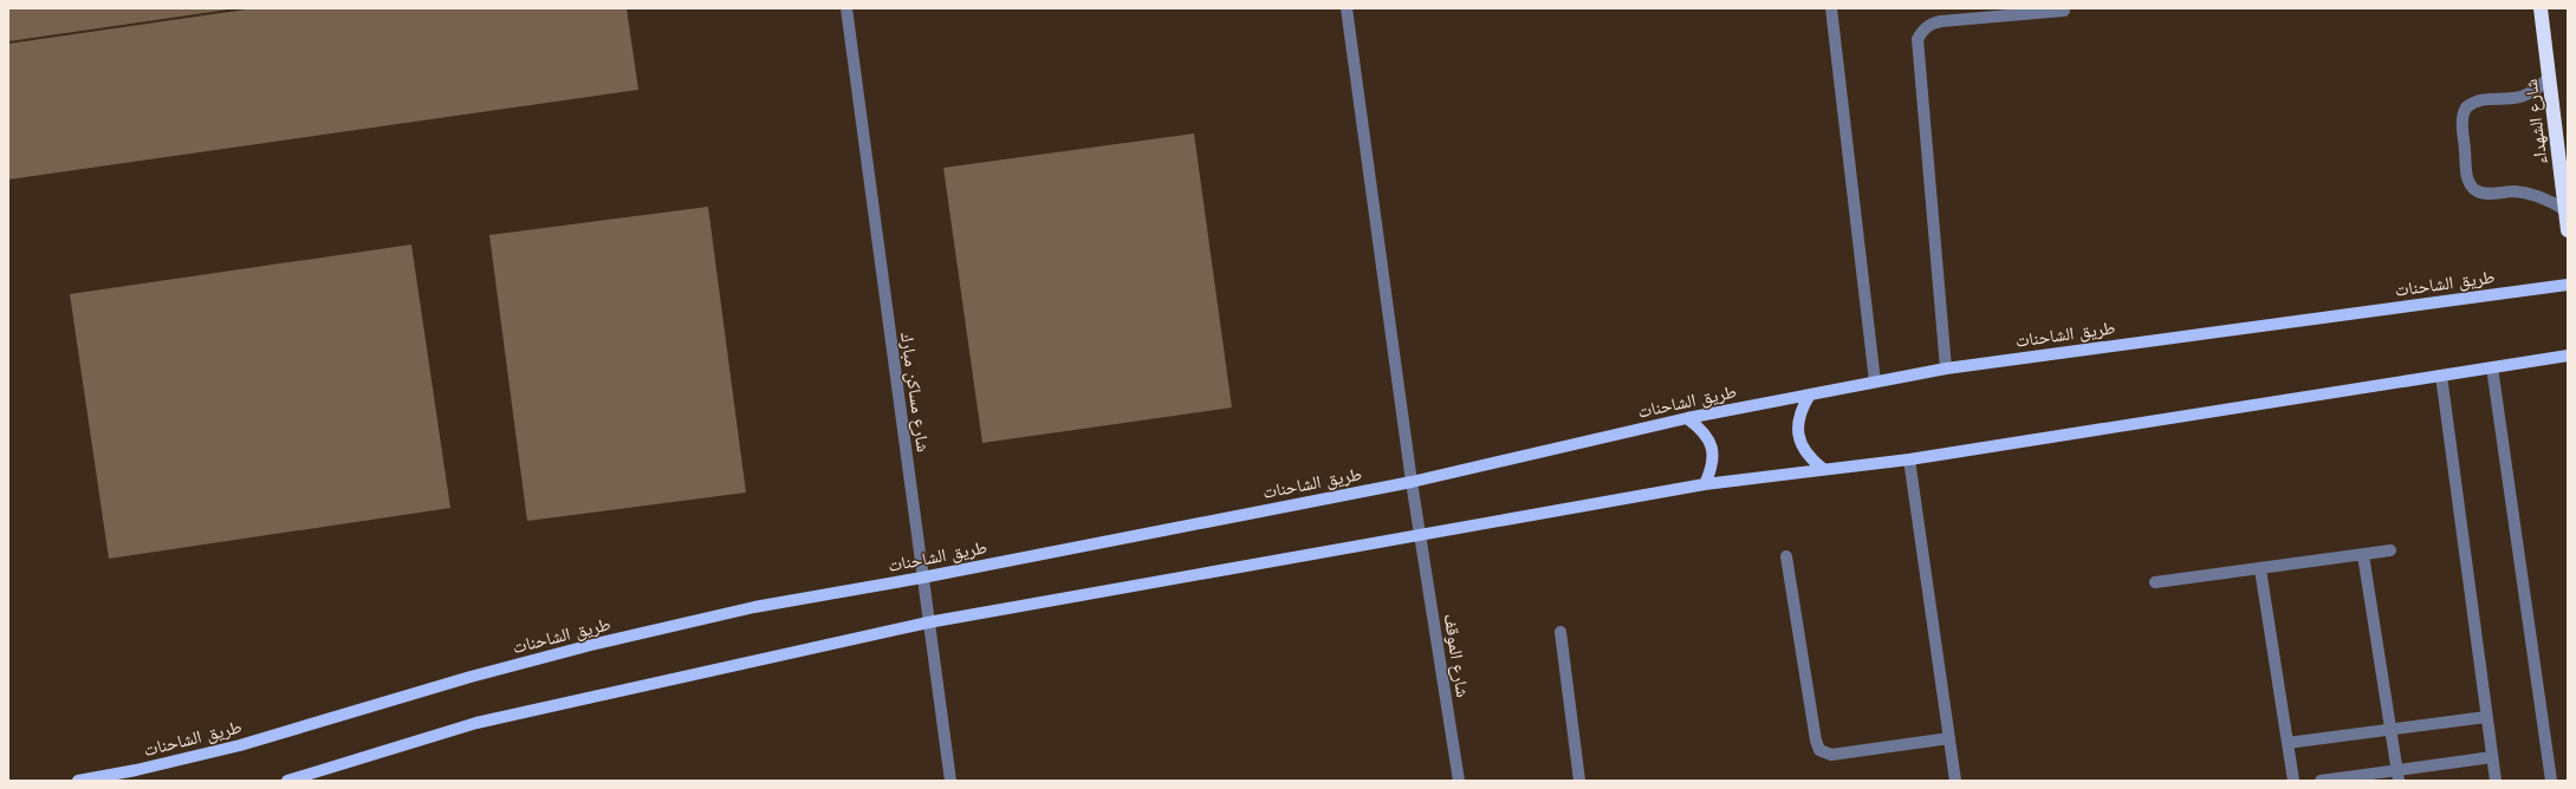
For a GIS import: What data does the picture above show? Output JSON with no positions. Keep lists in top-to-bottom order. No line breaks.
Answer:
{"streets":{"highway":["شارع الشهداء"],"main road":["طريق الشاحنات"],"street":["شارع مساكن مبارك","شارع الموقف"]},"crossings":[["طريق الشاحنات","شارع مساكن مبارك"],["طريق الشاحنات","شارع الموقف"]]}
